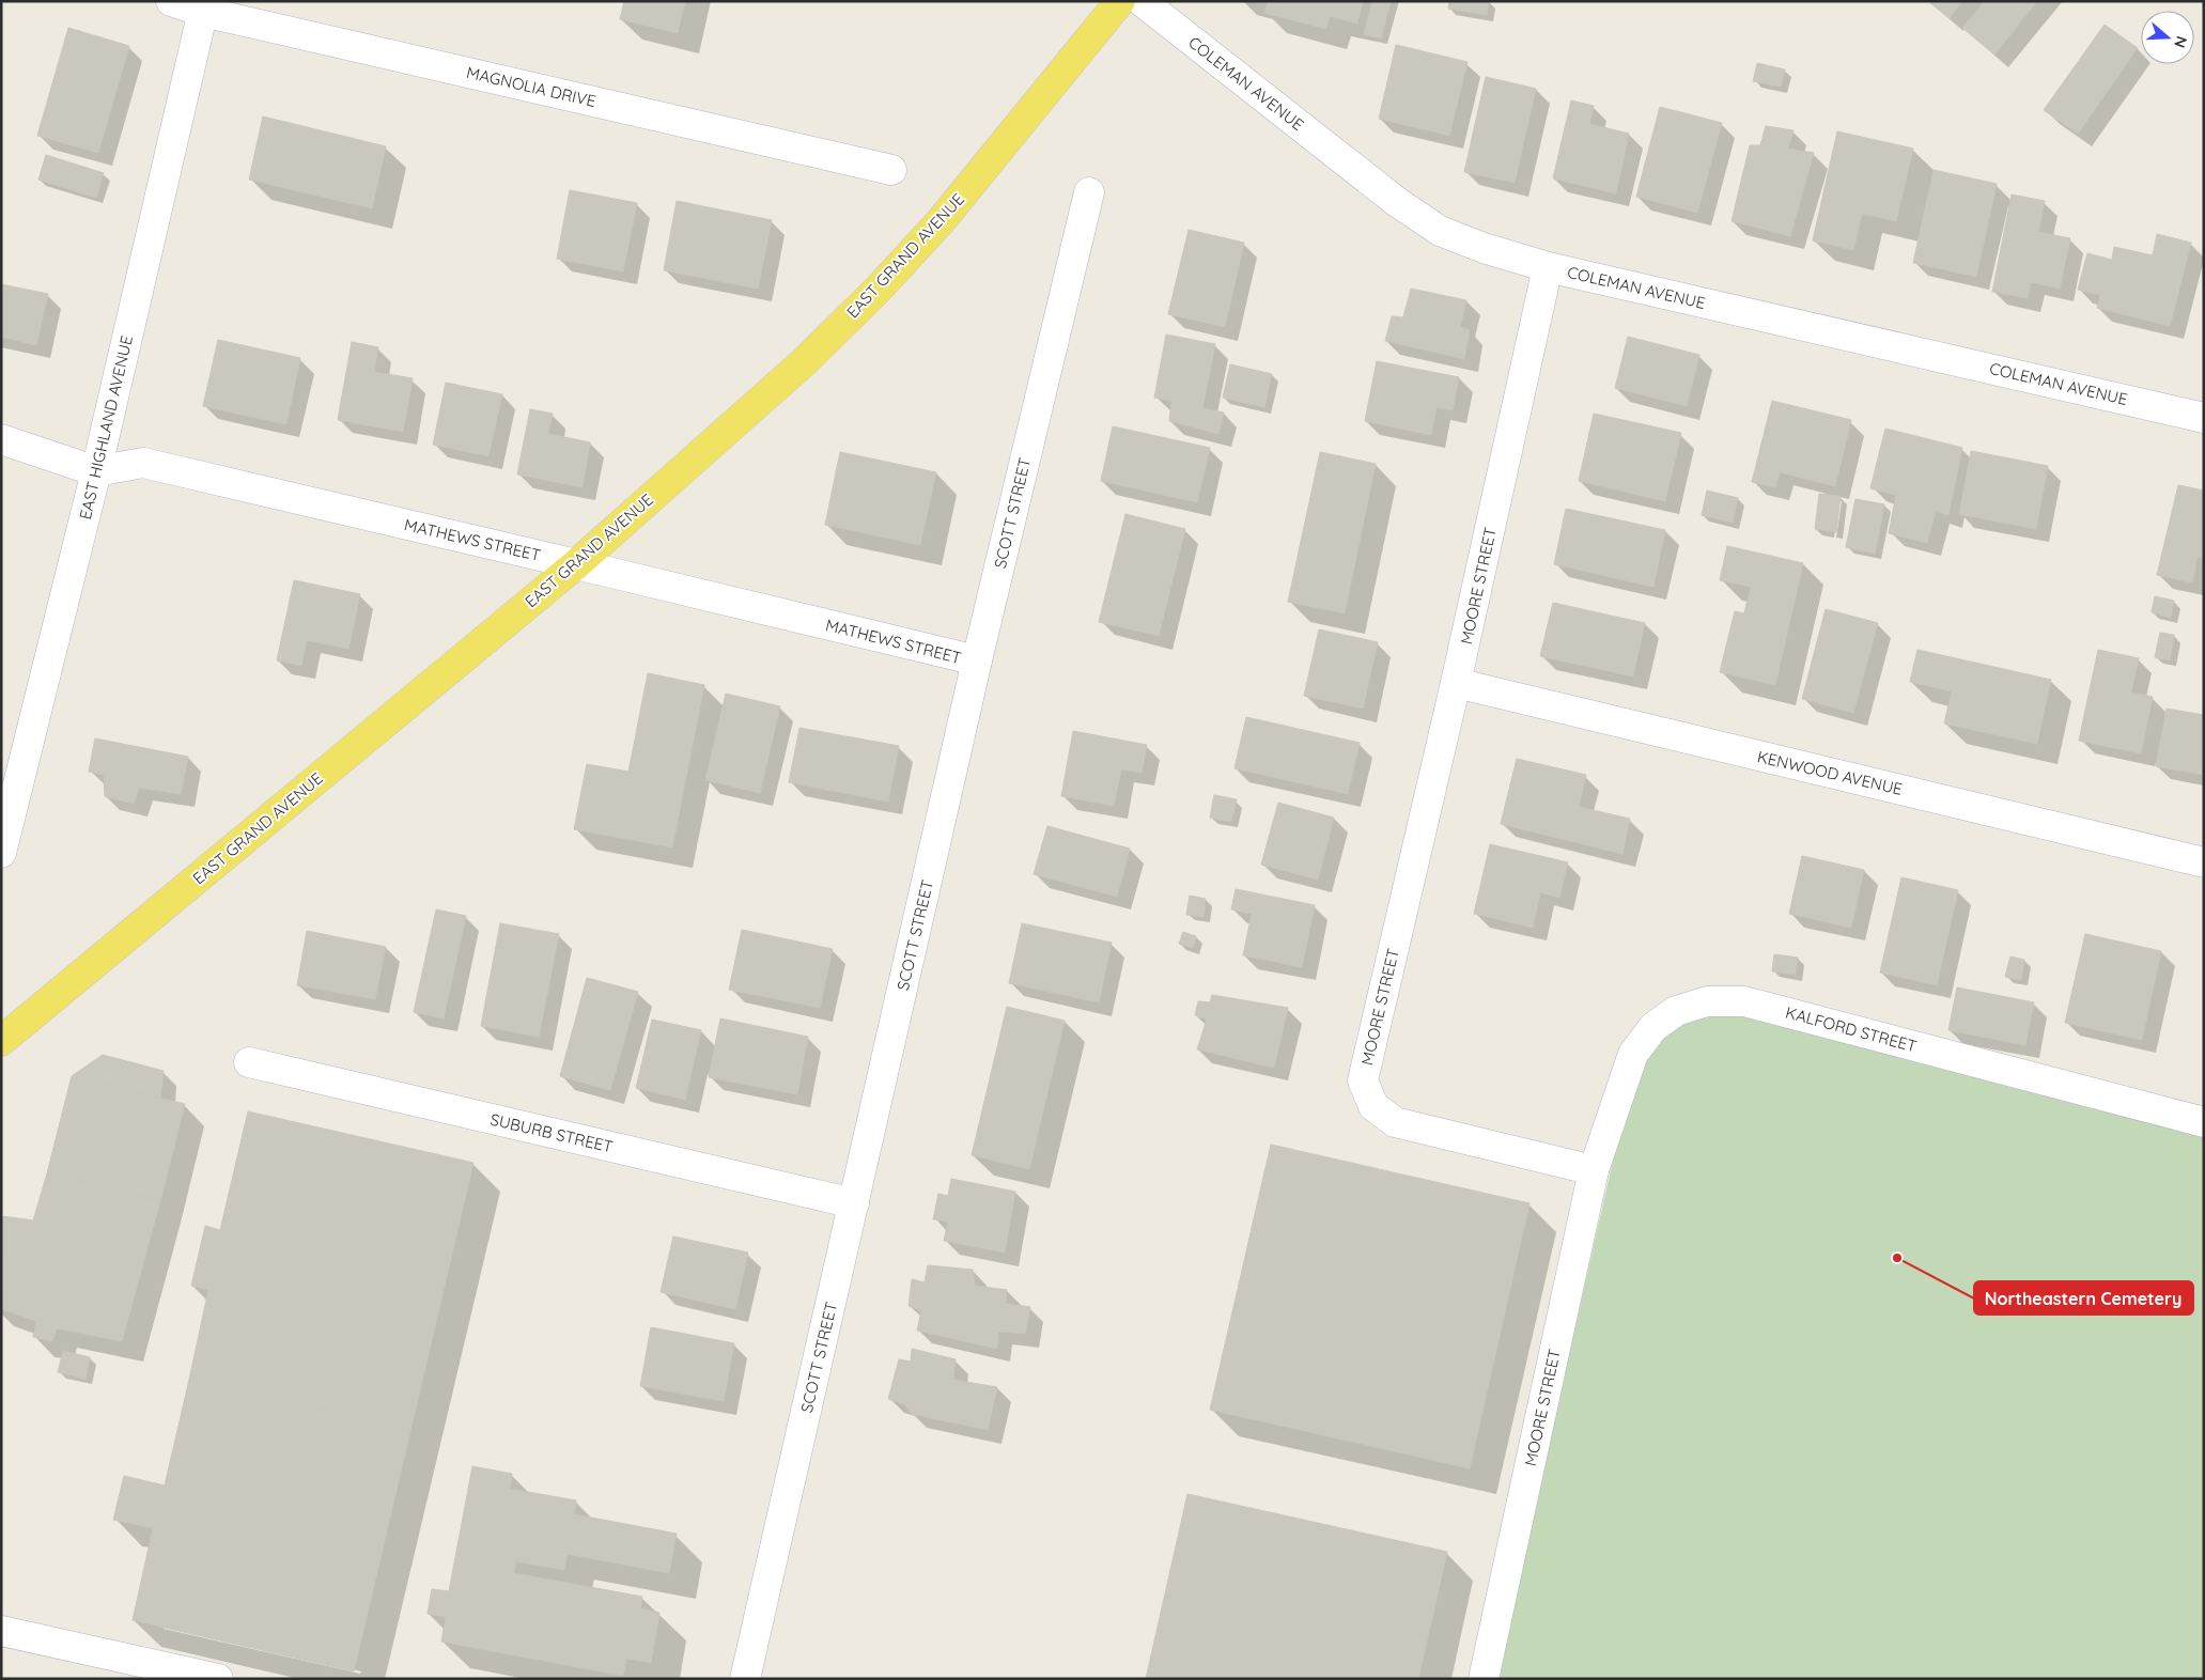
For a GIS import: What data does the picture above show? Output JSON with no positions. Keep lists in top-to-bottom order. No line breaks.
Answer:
{"streets":{"main road":["EAST GRAND AVENUE"],"street":["COLEMAN AVENUE","MAGNOLIA DRIVE","EAST HIGHLAND AVENUE","SCOTT STREET","MATHEWS STREET","MOORE STREET","KENWOOD AVENUE","KALFORD STREET","SUBURB STREET"]},"crossings":[["COLEMAN AVENUE","MOORE STREET"],["MAGNOLIA DRIVE","EAST HIGHLAND AVENUE"],["EAST GRAND AVENUE","MATHEWS STREET"],["EAST HIGHLAND AVENUE","MATHEWS STREET"],["SCOTT STREET","MATHEWS STREET"],["SCOTT STREET","SUBURB STREET"],["MOORE STREET","KENWOOD AVENUE"],["MOORE STREET","KALFORD STREET"]],"places":["Northeastern Cemetery"],"north":"right"}
